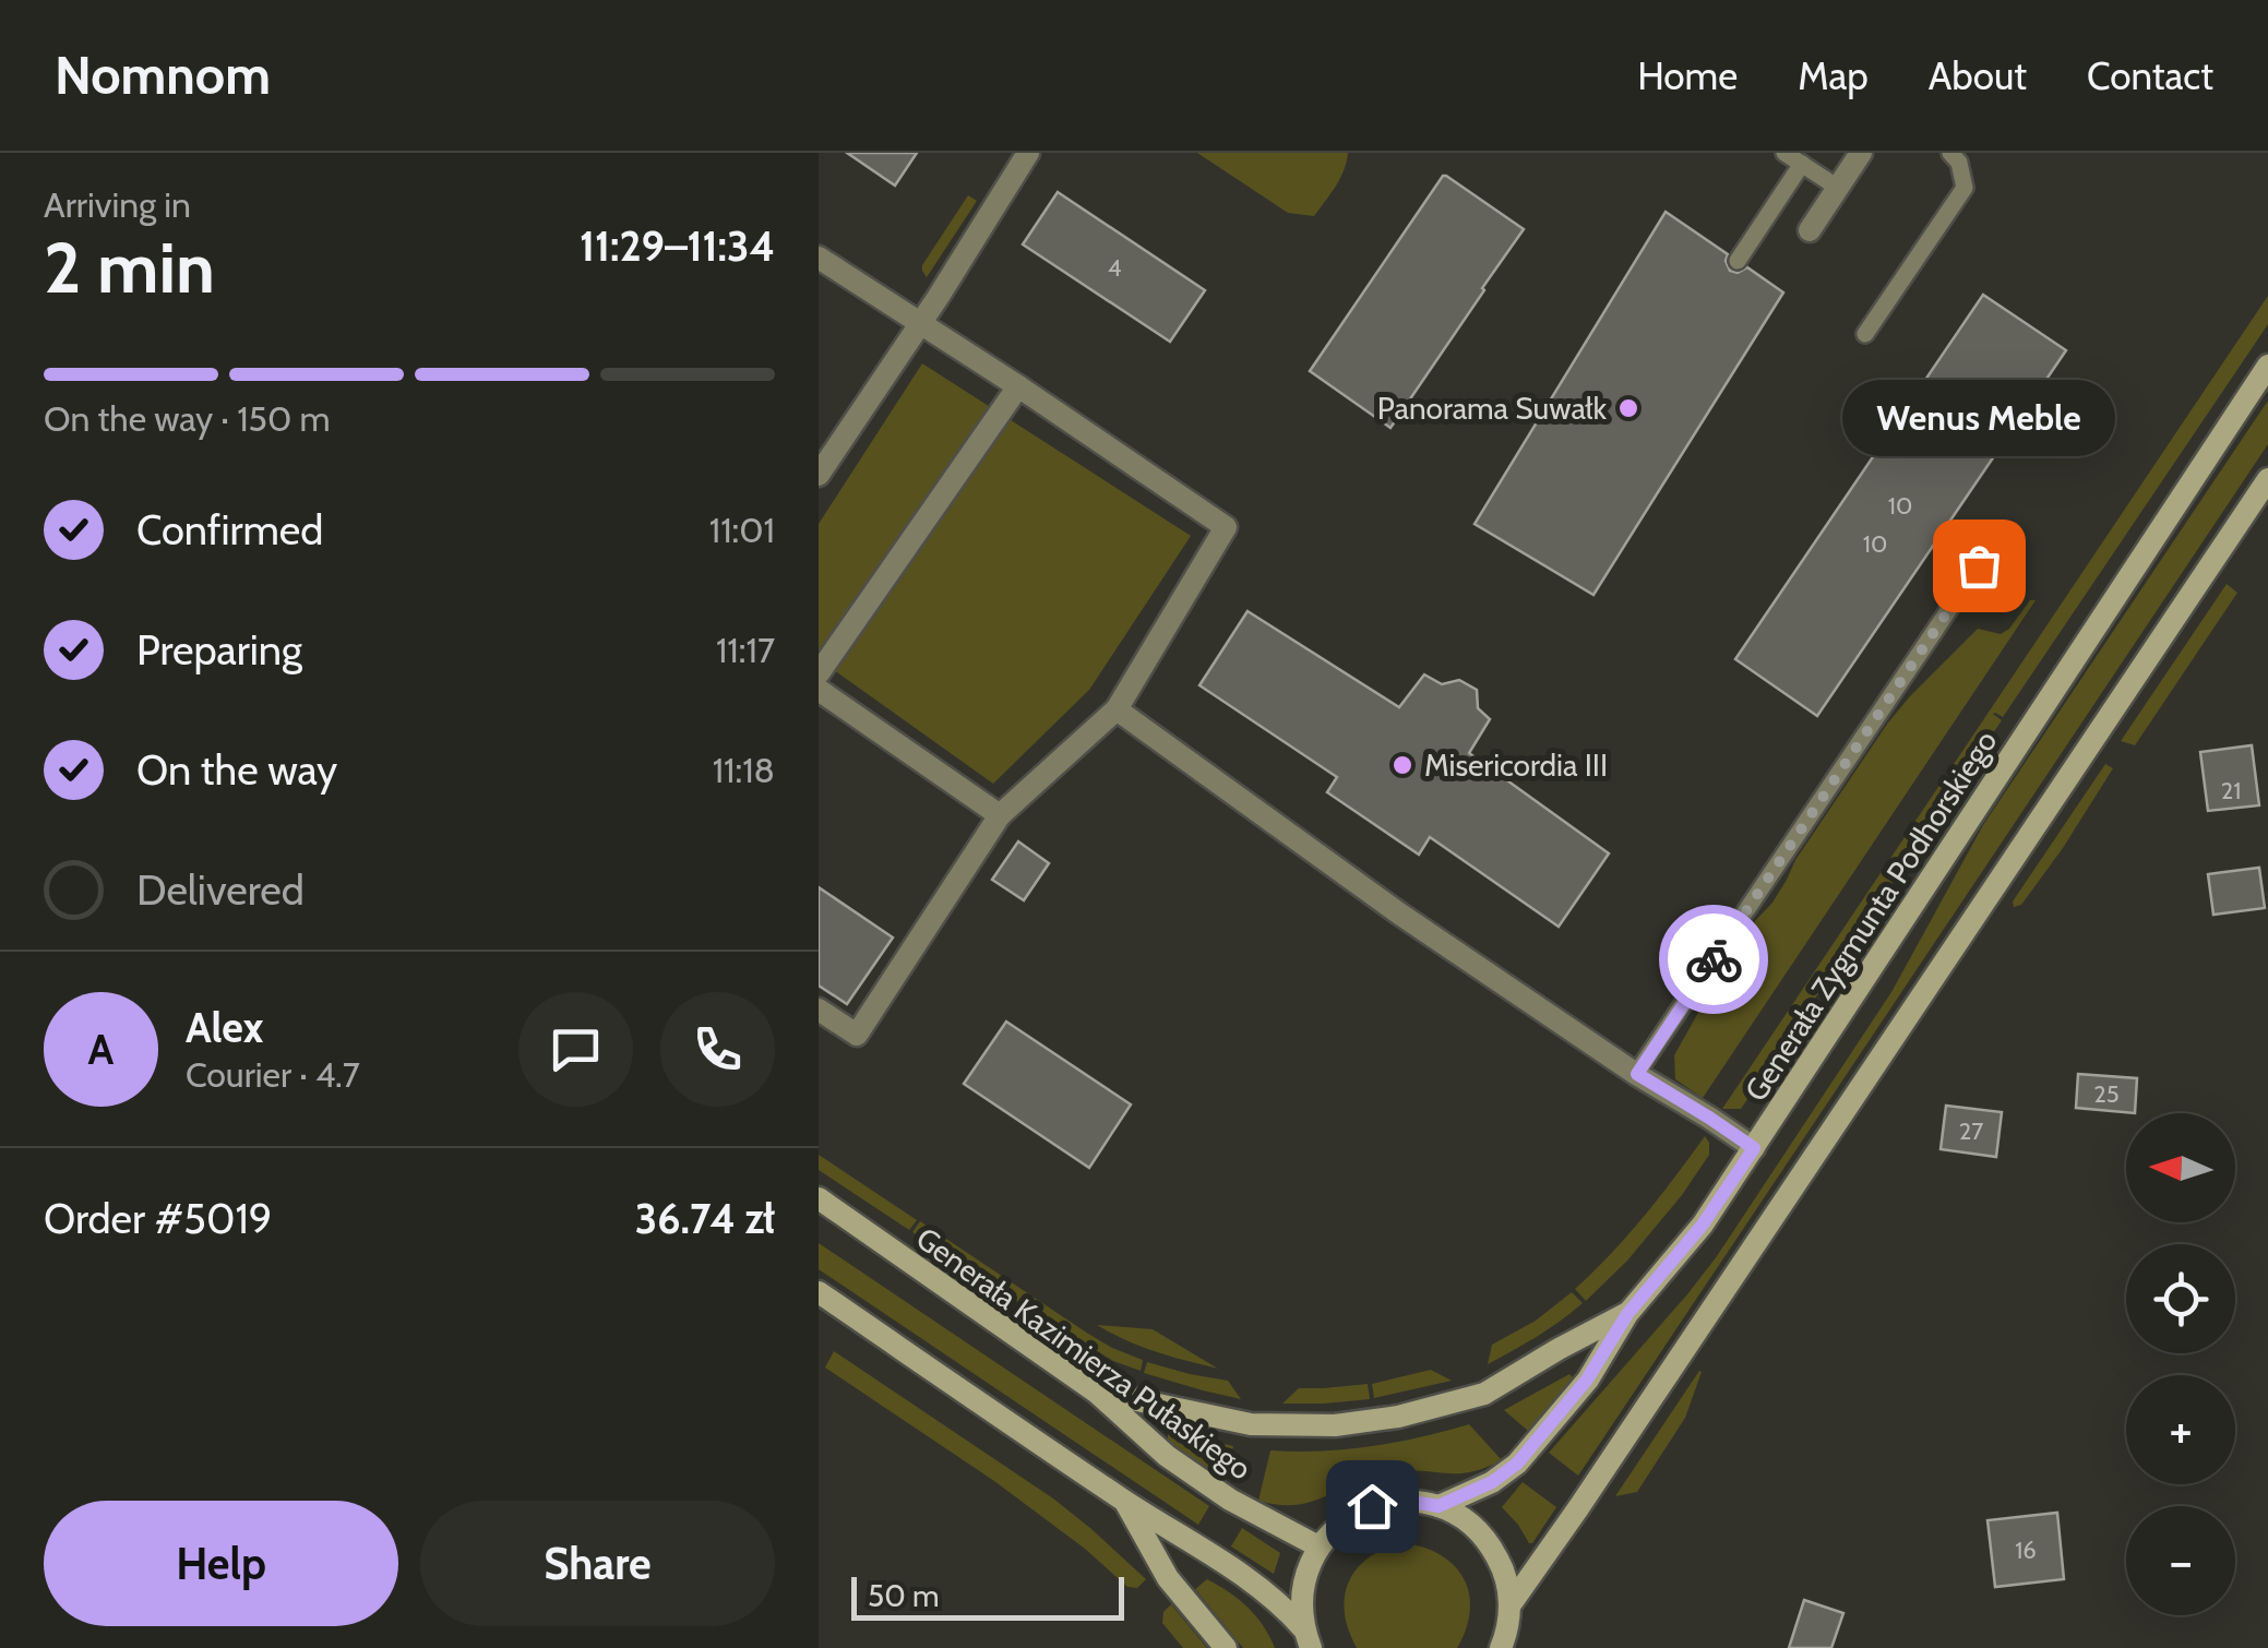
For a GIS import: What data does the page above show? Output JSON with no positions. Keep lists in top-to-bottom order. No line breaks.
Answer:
{"streets":{"main road":["Generała Zygmunta Podhorskiego","Generała Kazimierza Pułaskiego"]},"places":["Panorama Suwałk","Wenus Meble","Misericordia III"],"house_numbers":["4","10","10","21","25","27","16"],"scale_bar":"50 m","north":"left","page":{"header":"Nomnom","nav":["Home","Map","About","Contact"],"heading":["2 min","Arriving in","11:29–11:34"],"panel":["Alex","Courier · 4.7","Order #5019","36.74 zł"],"bar":"On the way · 150 m","bubble":"Wenus Meble","list":[["Confirmed","11:01"],["Preparing","11:17"],["On the way","11:18"],"Delivered"],"round":"A","map_buttons":["+","−"],"buttons":["Help","Share"],"scale":"50 m"}}
